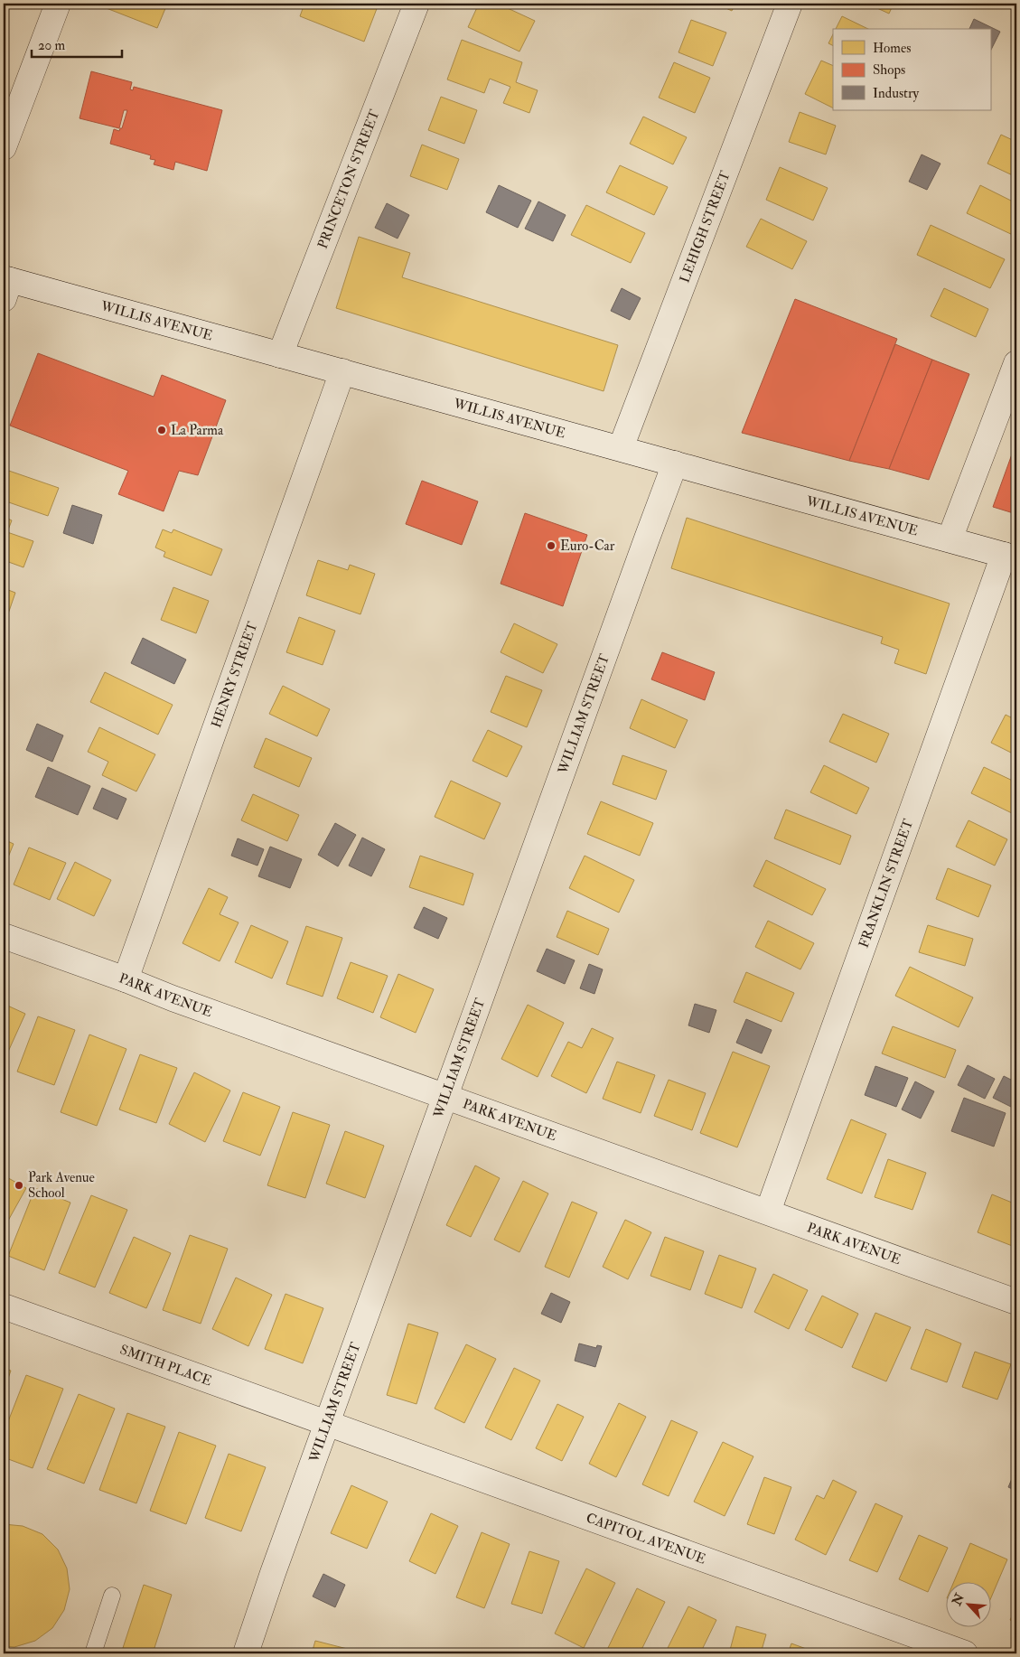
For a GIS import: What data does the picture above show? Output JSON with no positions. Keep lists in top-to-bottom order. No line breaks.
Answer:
{"streets":{"street":["PRINCETON STREET","LEHIGH STREET","WILLIS AVENUE","HENRY STREET","WILLIAM STREET","FRANKLIN STREET","PARK AVENUE","SMITH PLACE","CAPITOL AVENUE"]},"crossings":[["PRINCETON STREET","WILLIS AVENUE"],["LEHIGH STREET","WILLIS AVENUE"],["WILLIS AVENUE","HENRY STREET"],["WILLIS AVENUE","WILLIAM STREET"],["WILLIS AVENUE","FRANKLIN STREET"],["HENRY STREET","PARK AVENUE"],["WILLIAM STREET","PARK AVENUE"],["WILLIAM STREET","SMITH PLACE"],["WILLIAM STREET","CAPITOL AVENUE"],["FRANKLIN STREET","PARK AVENUE"],["SMITH PLACE","CAPITOL AVENUE"]],"places":["La Parma","Euro-Car","Park Avenue School"],"legend":["Homes","Shops","Industry"],"scale_bar":"20 m","north":"top left"}
